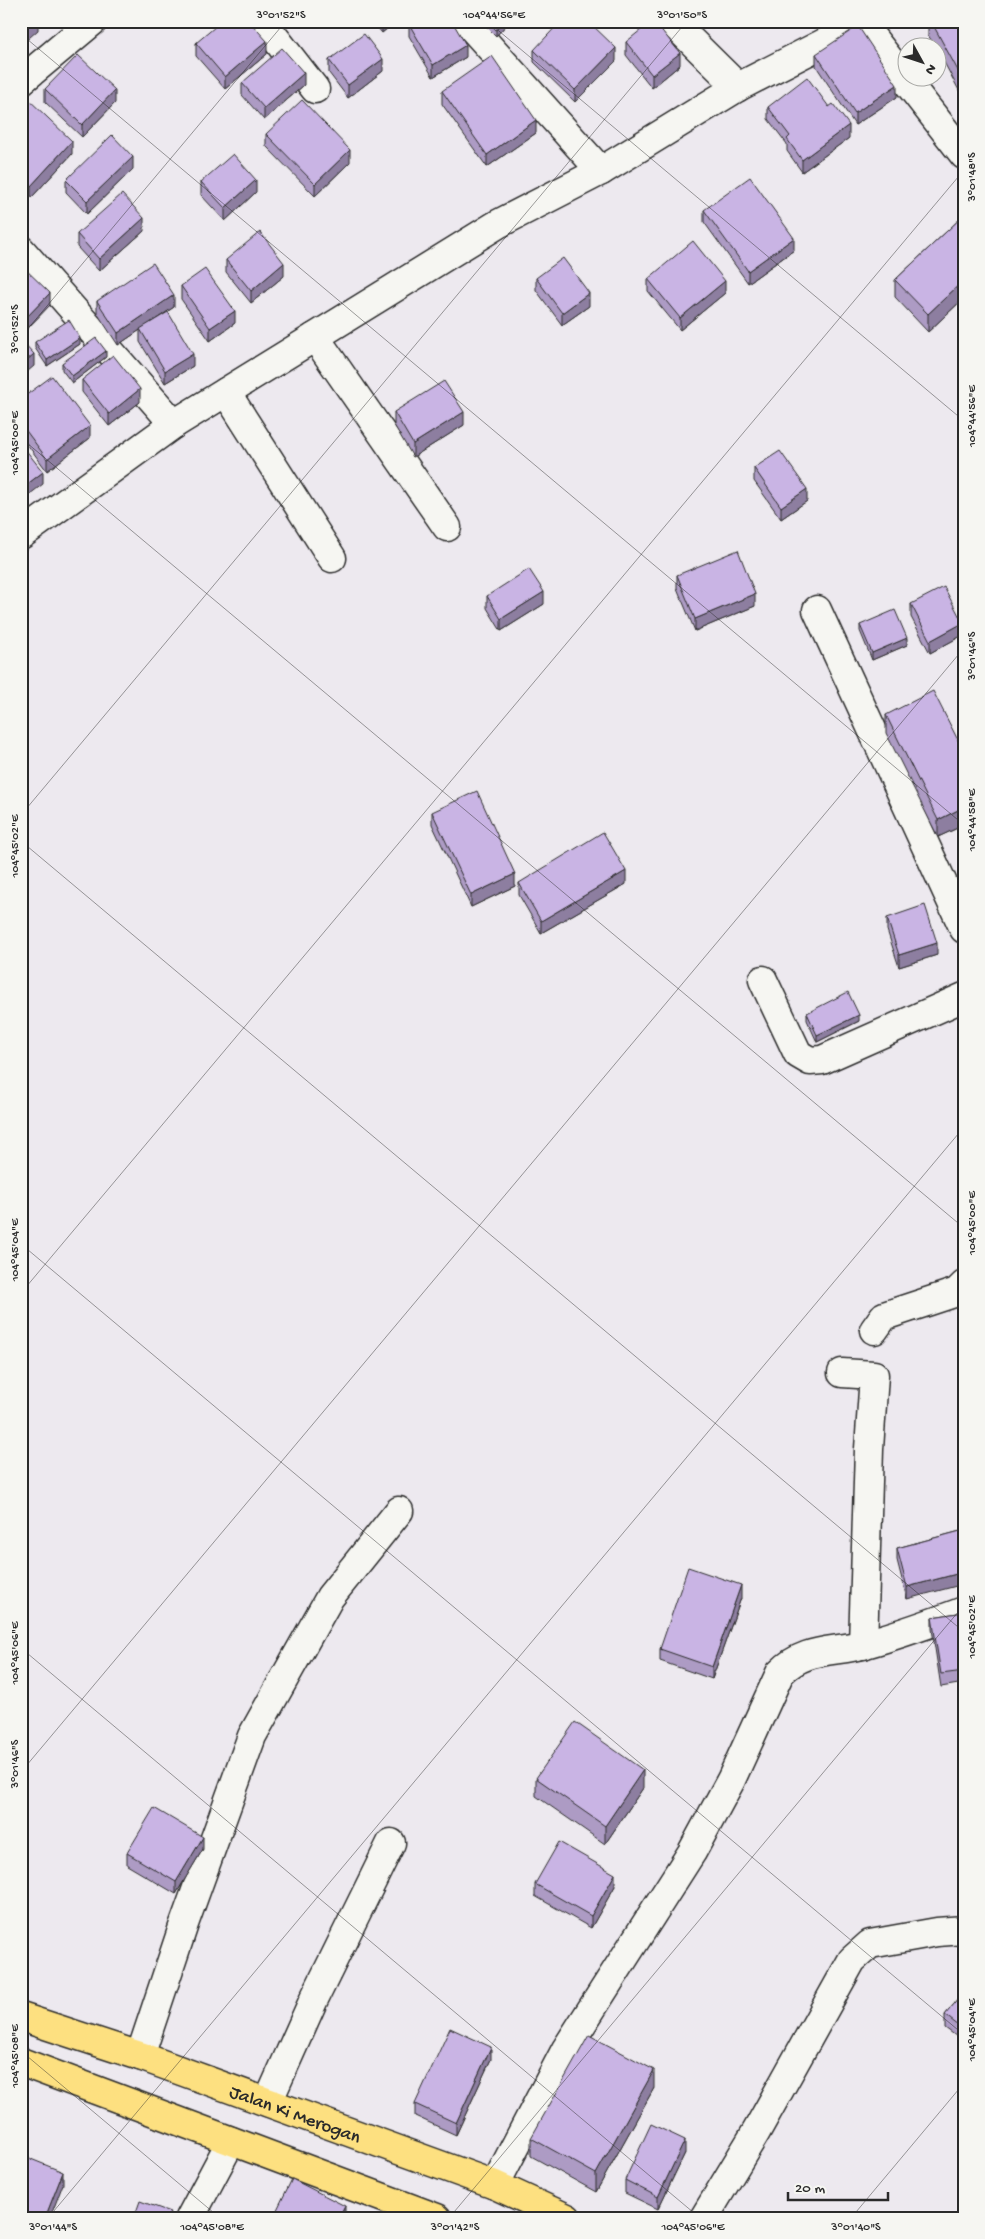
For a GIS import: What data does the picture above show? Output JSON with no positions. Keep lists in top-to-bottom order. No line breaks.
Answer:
{"streets":{"highway":["Jalan Ki Merogan"]},"scale_bar":"20 m","north":"bottom right","coordinates":["3°01'52\"S","104°44'56\"E","3°01'50\"S","3°01'48\"S","104°45'00\"E","3°01'46\"S","104°44'58\"E","104°45'02\"E","104°45'04\"E","104°45'06\"E","104°45'08\"E","3°01'44\"S","3°01'42\"S","3°01'40\"S"]}
